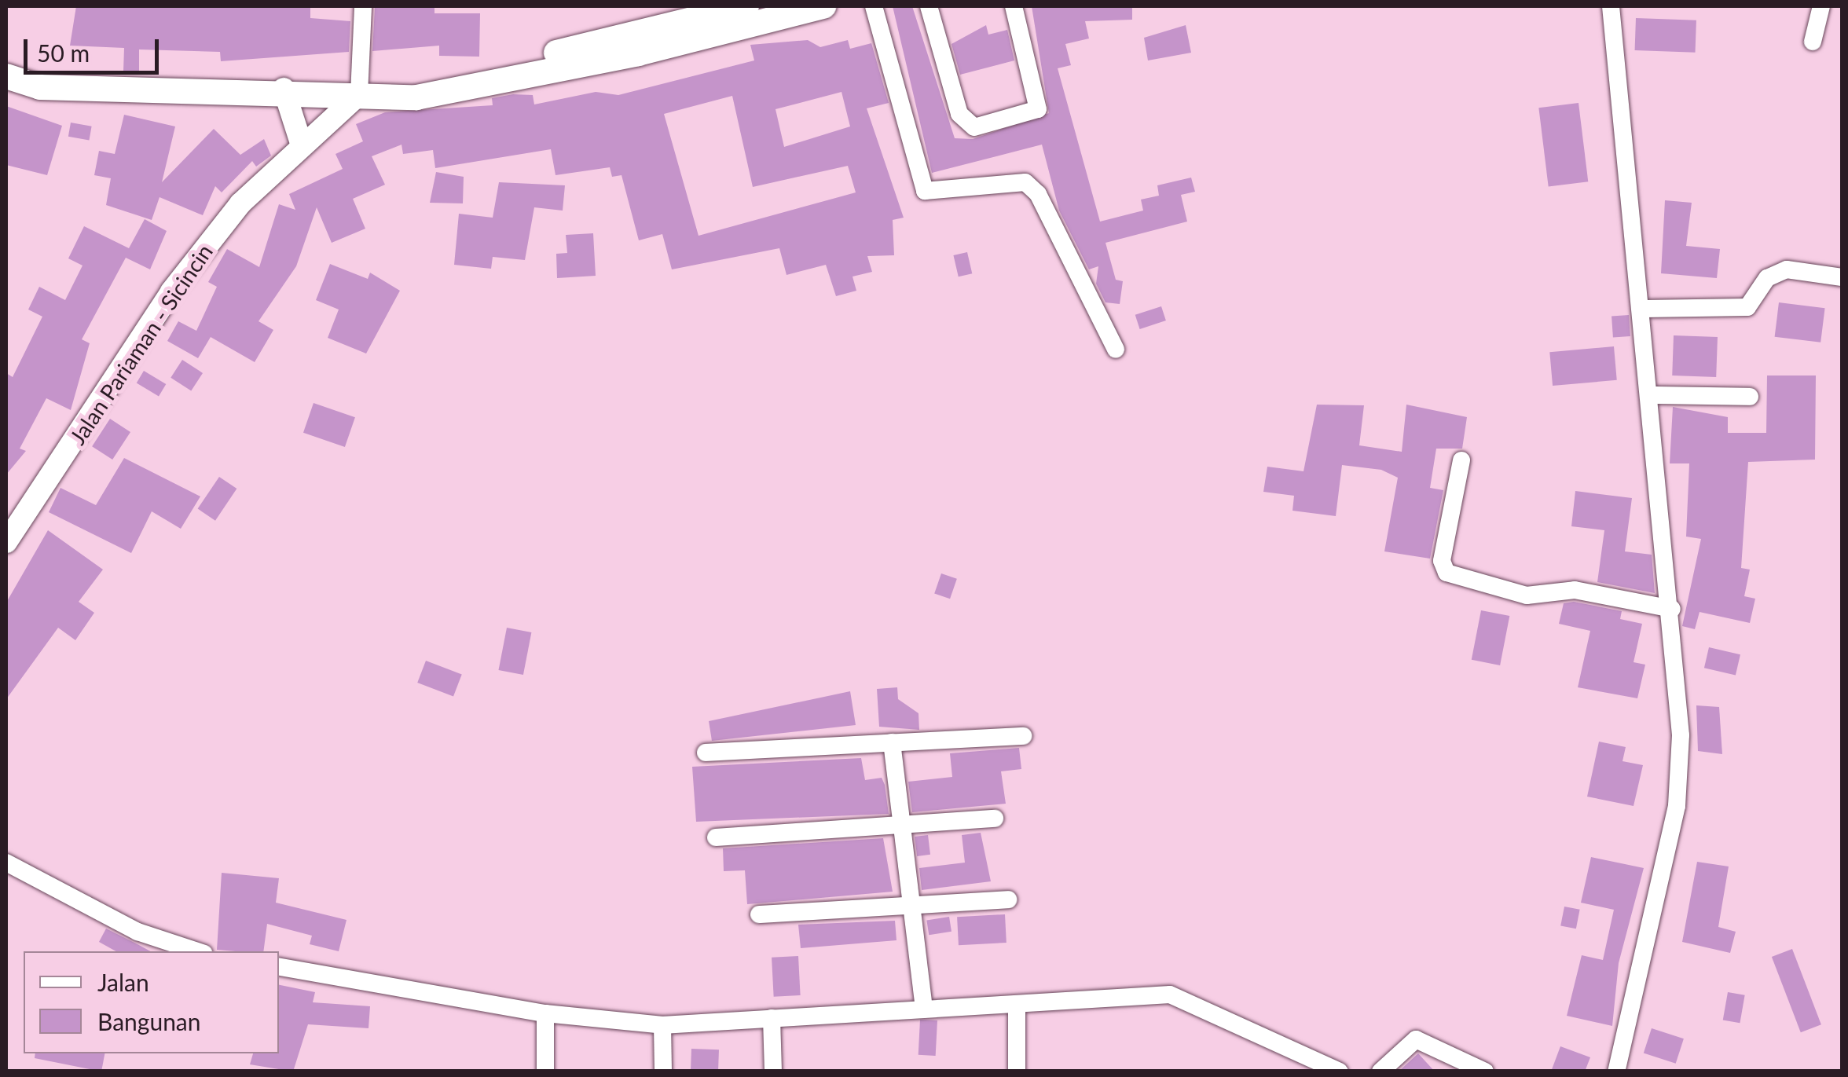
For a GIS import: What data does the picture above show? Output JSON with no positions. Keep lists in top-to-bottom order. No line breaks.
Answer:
{"streets":{"main road":["Jalan Pariaman - Sicincin"]},"legend":["Jalan","Bangunan"],"scale_bar":"50 m"}
